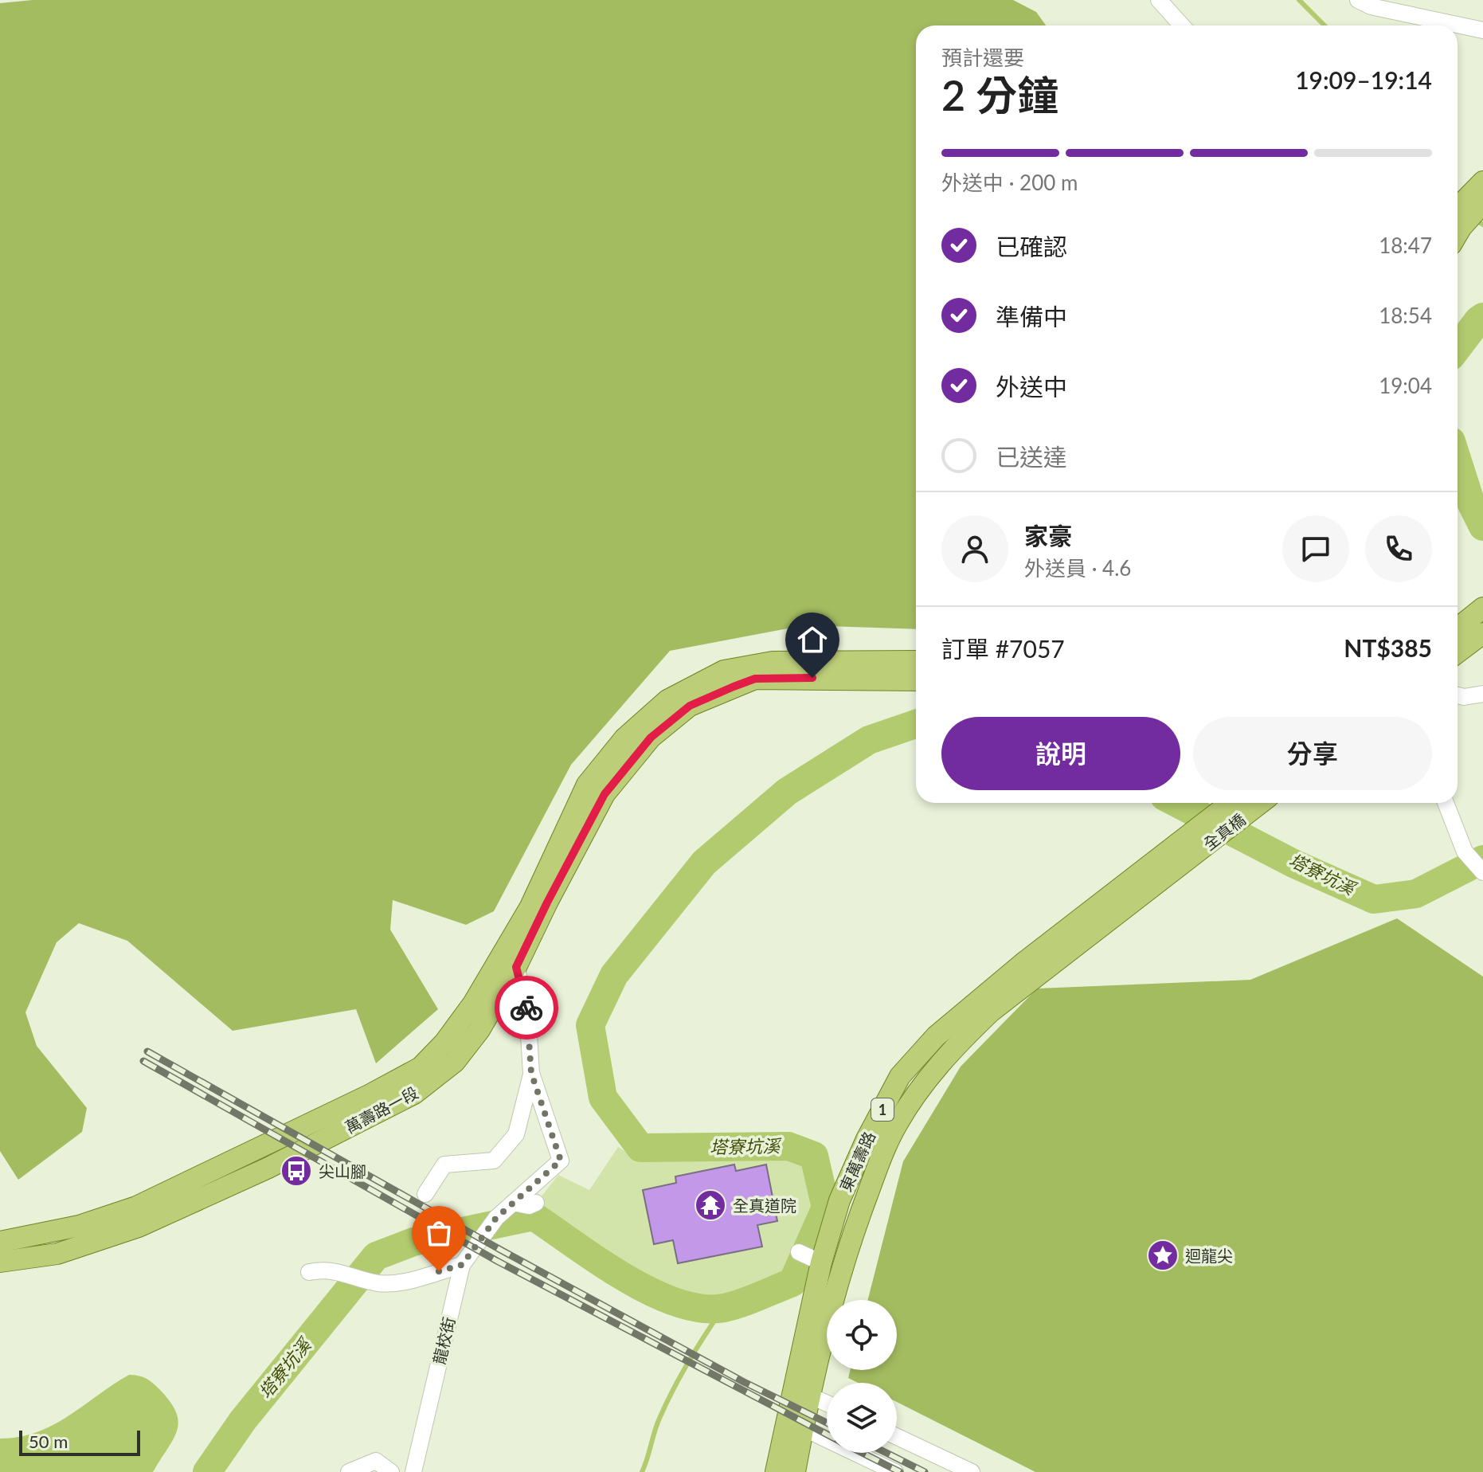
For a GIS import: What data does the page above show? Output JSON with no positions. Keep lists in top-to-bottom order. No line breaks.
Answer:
{"streets":{"main road":["全真橋","萬壽路一段","1","東萬壽路"],"street":["龍校街"]},"crossings":[["全真橋","東萬壽路"],["萬壽路一段","龍校街"]],"water":["塔寮坑溪"],"places":{"bus stop":["尖山腳"],"temple":["全真道院"],"place":["迴龍尖"]},"scale_bar":"50 m","page":{"heading":["2 分鐘","預計還要","19:09–19:14"],"panel":["家豪","外送員 · 4.6","訂單 #7057","NT$385"],"bar":"外送中 · 200 m","list":[["已確認","18:47"],["準備中","18:54"],["外送中","19:04"],"已送達"],"buttons":["說明","分享"],"scale":"50 m"}}
